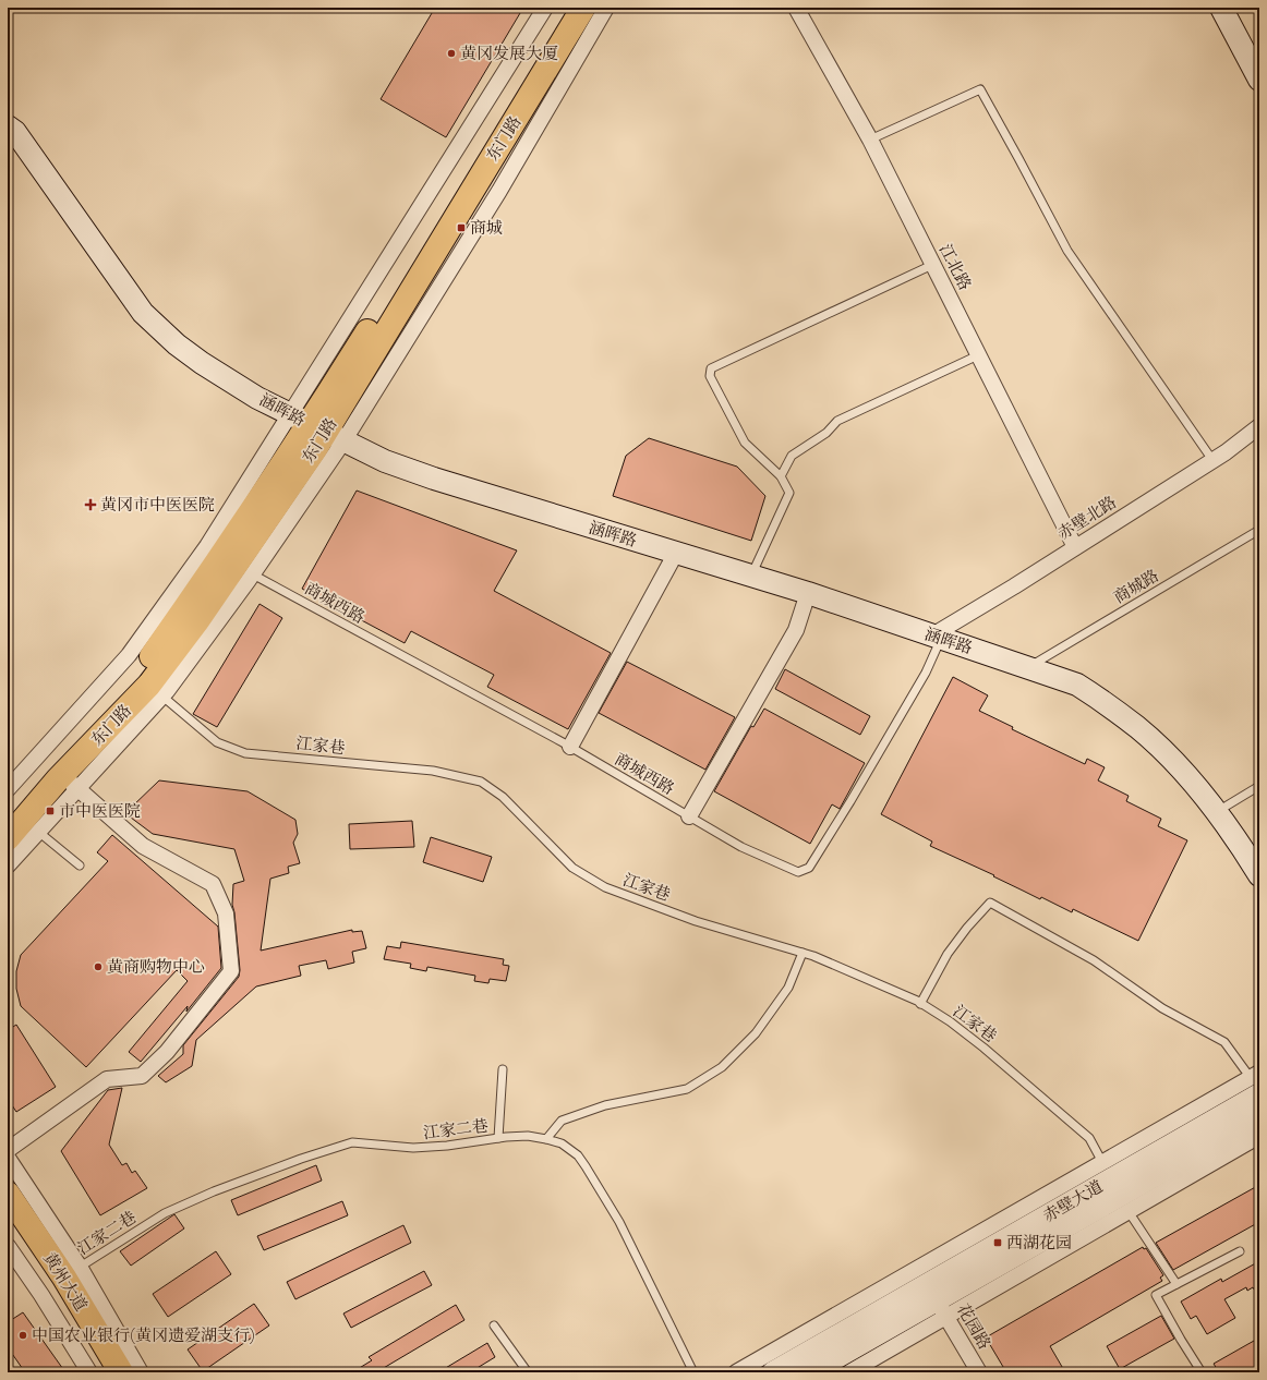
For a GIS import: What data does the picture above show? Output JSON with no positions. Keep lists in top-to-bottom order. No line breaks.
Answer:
{"streets":{"main road":["东门路","黄州大道"],"street":["江北路","涵晖路","赤壁北路","赤壁大道","花园路"],"lane":["商城路","商城西路","江家巷","江家二巷"]},"crossings":[["东门路","涵晖路"],["东门路","商城西路"],["东门路","江家巷"],["江北路","赤壁北路"],["涵晖路","赤壁北路"],["涵晖路","商城路"],["涵晖路","商城西路"],["赤壁北路","商城西路"],["江家巷","赤壁大道"],["江家二巷","黄州大道"],["赤壁大道","花园路"]],"places":{"other":["黄冈发展大厦","黄商购物中心","中国农业银行(黄冈遗爱湖支行)"],"transit":["商城","市中医医院","西湖花园"],"health":["黄冈市中医医院"]}}
